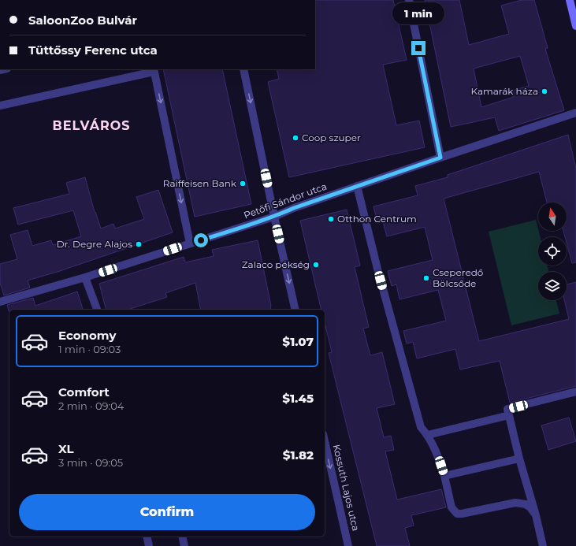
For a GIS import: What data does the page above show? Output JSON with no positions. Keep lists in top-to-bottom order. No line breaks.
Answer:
{"streets":{"street":["Petőfi Sándor utca","Kossuth Lajos utca"]},"one_way":["Kossuth Lajos utca"],"districts":["BELVÁROS"],"places":["Kamarák háza","Coop szuper","Raiffeisen Bank","Otthon Centrum","Dr. Degre Alajos","Zalaco pékség","Cseperedő Bölcsőde"],"north":"top","page":{"banner":["SaloonZoo Bulvár","Tüttőssy Ferenc utca"],"bubble":"1 min","list":[{"name":"Economy","note":"1 min · 09:03","value":"$1.07"},{"name":"Comfort","note":"2 min · 09:04","value":"$1.45"},{"name":"XL","note":"3 min · 09:05","value":"$1.82"}],"buttons":"Confirm"}}
